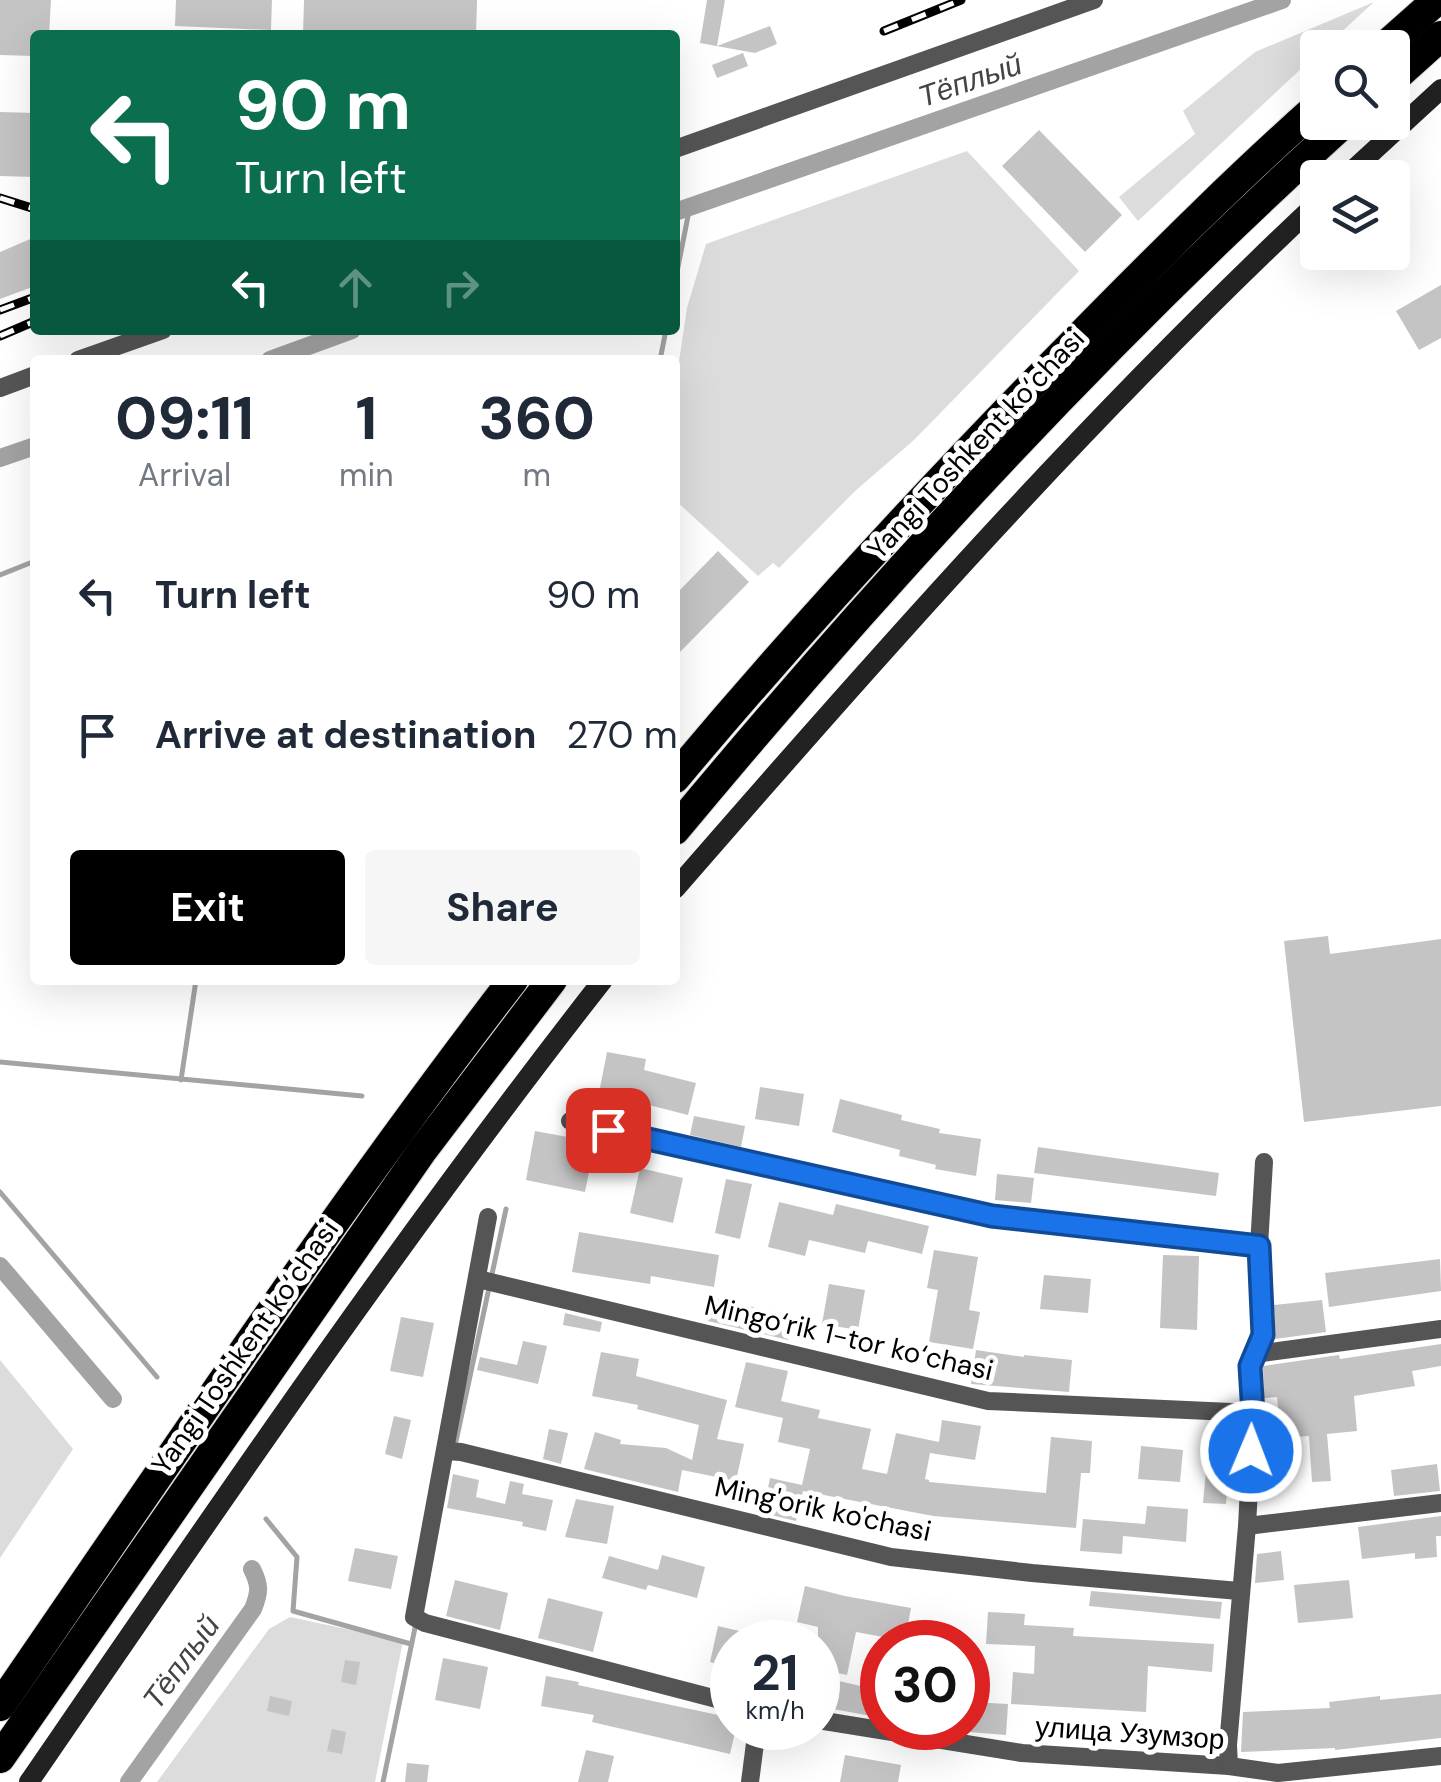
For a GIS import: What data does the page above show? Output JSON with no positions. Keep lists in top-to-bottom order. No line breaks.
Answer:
{"streets":{"highway":["Yangi Toshkent ko‘chasi"],"street":["Mingo‘rik 1-tor ko‘chasi","Ming'orik ko'chasi","улица Узумзор"]},"water":["Тёплый"],"page":{"turn":["90 m","Turn left"],"eta":["09:11","Arrival","1","min","360","m"],"list":[{"name":"Turn left","value":"90 m"},{"name":"Arrive at destination","value":"270 m"}],"buttons":["Exit","Share"],"speed":"21 km/h","limit":"30"}}
